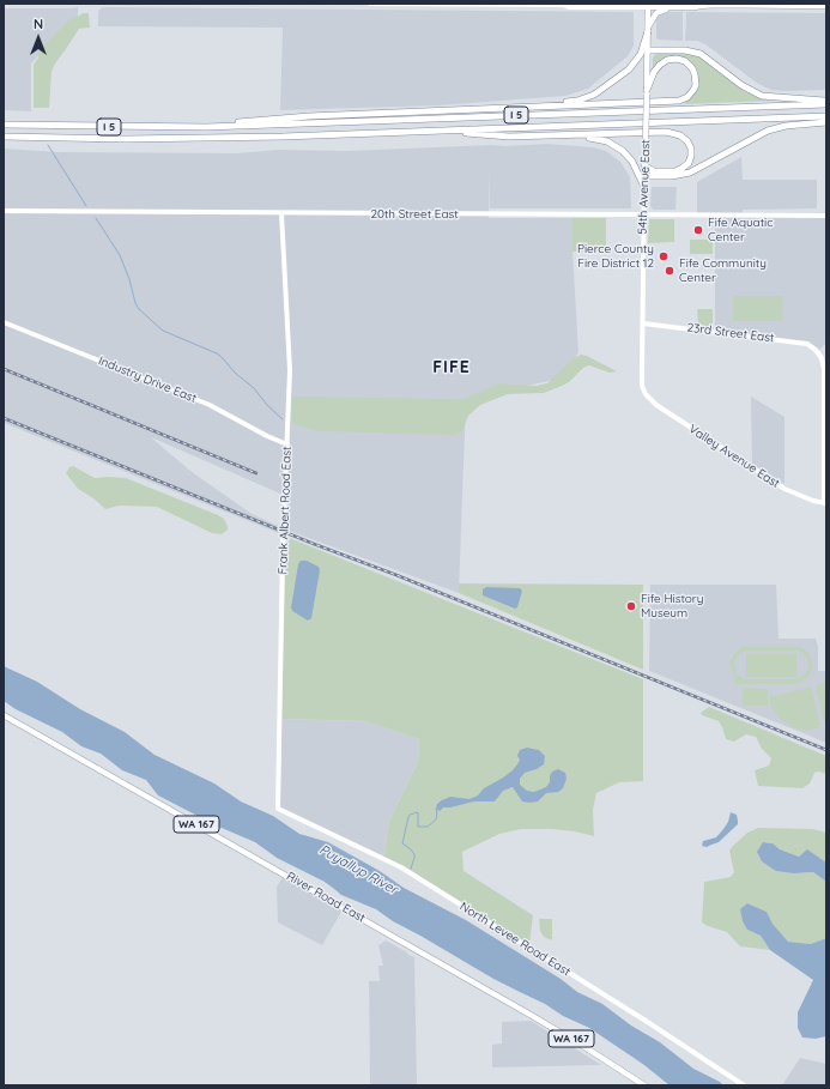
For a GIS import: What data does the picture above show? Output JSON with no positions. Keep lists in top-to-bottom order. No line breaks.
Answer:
{"streets":{"highway":["I 5"],"main road":["54th Avenue East","WA 167","River Road East"],"street":["20th Street East","23rd Street East","Industry Drive East","Valley Avenue East","Frank Albert Road East","North Levee Road East"]},"crossings":[["54th Avenue East","20th Street East"],["54th Avenue East","23rd Street East"],["54th Avenue East","Valley Avenue East"],["20th Street East","Frank Albert Road East"],["23rd Street East","Valley Avenue East"],["Industry Drive East","Frank Albert Road East"],["Frank Albert Road East","North Levee Road East"]],"districts":["FIFE"],"water":["Puyallup River"],"places":["Fife Aquatic Center","Pierce County Fire District 12","Fife Community Center","Fife History Museum"],"north":"top"}
